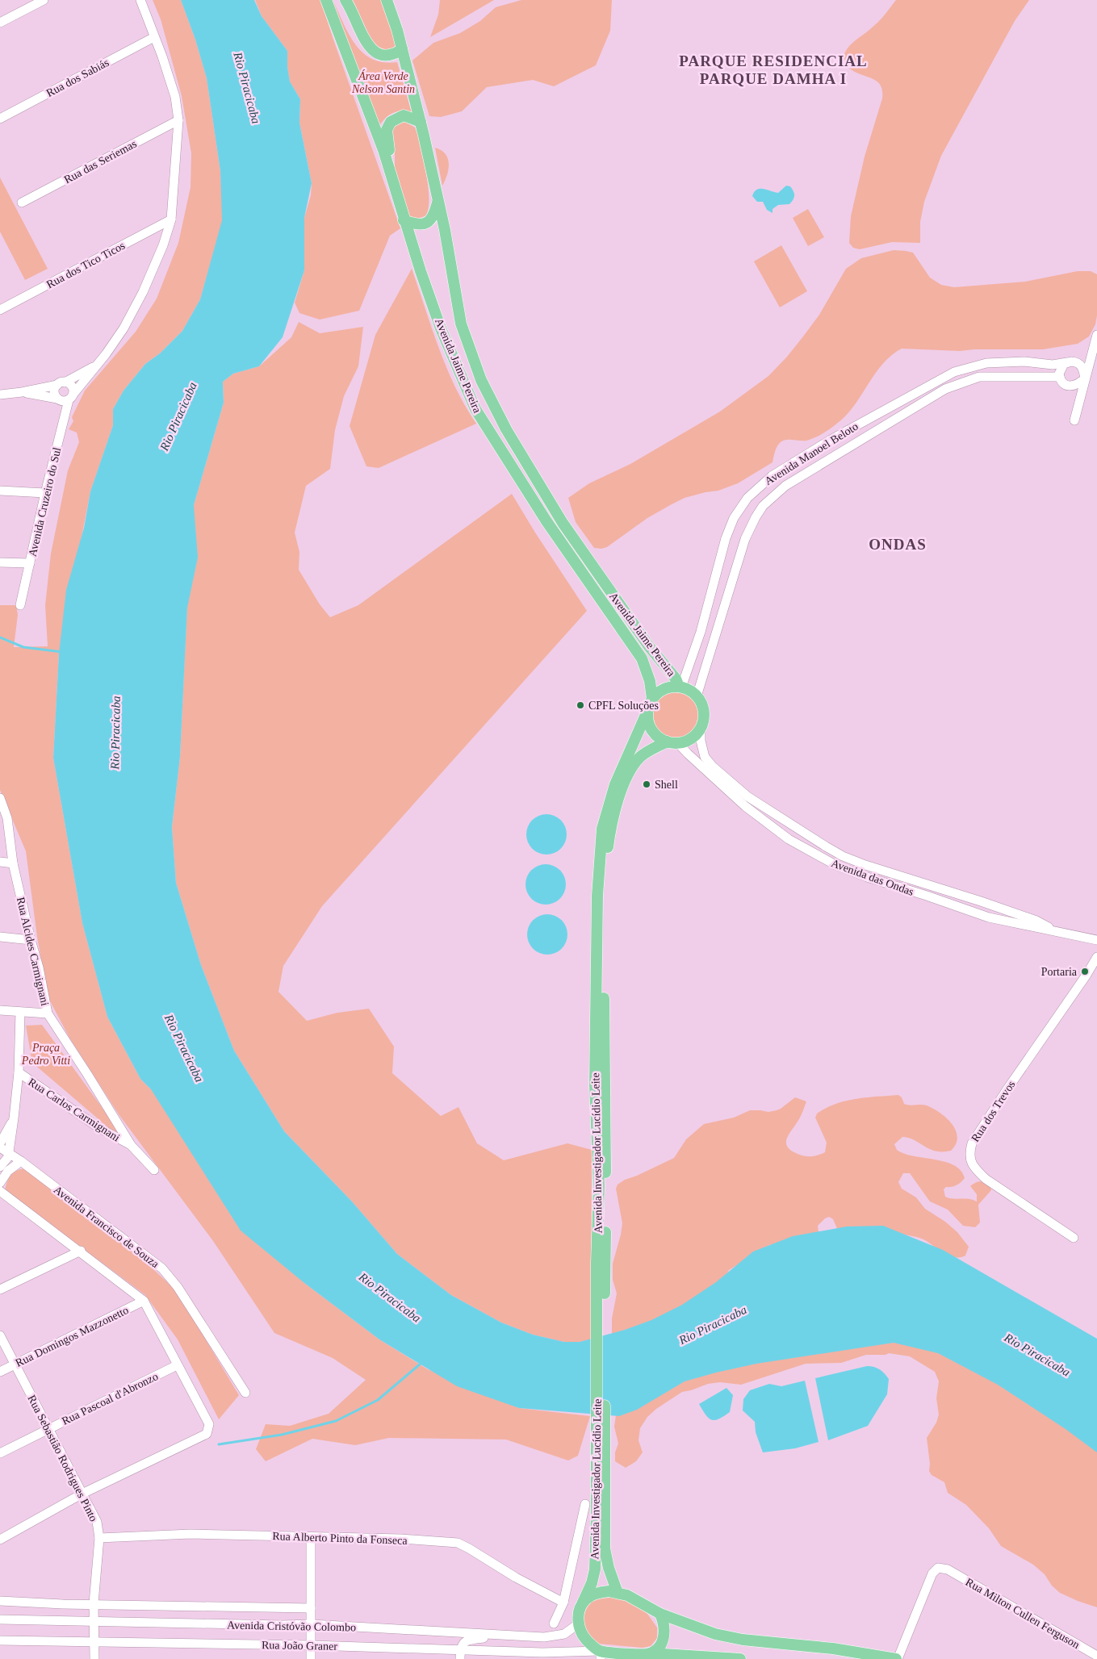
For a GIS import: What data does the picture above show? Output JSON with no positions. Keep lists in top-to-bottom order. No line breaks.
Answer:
{"streets":{"main road":["Avenida Jaime Pereira","Avenida Investigador Lucídio Leite"],"street":["Rua dos Sabiás","Rua das Seriemas","Rua dos Tico Ticos","Avenida Manoel Beloto","Avenida Cruzeiro do Sul","Avenida das Ondas","Rua Alcides Carmignani","Rua Carlos Carmignani","Rua dos Trevos","Avenida Francisco de Souza","Rua Domingos Mazzonetto","Rua Pascoal d'Abronzo","Rua Sebastião Rodrigues Pinto","Rua Alberto Pinto da Fonseca","Rua Milton Cullen Ferguson","Avenida Cristóvão Colombo","Rua João Graner"]},"crossings":[["Rua dos Sabiás","Avenida Cruzeiro do Sul"],["Rua das Seriemas","Avenida Cruzeiro do Sul"],["Rua dos Tico Ticos","Avenida Cruzeiro do Sul"],["Avenida Jaime Pereira","Avenida Manoel Beloto"],["Avenida Jaime Pereira","Avenida das Ondas"],["Avenida Jaime Pereira","Avenida Investigador Lucídio Leite"],["Avenida Manoel Beloto","Avenida das Ondas"],["Avenida Manoel Beloto","Avenida Investigador Lucídio Leite"],["Avenida das Ondas","Avenida Investigador Lucídio Leite"],["Rua Alcides Carmignani","Rua Carlos Carmignani"],["Avenida Investigador Lucídio Leite","Avenida Cristóvão Colombo"],["Avenida Investigador Lucídio Leite","Rua João Graner"],["Rua Domingos Mazzonetto","Rua Sebastião Rodrigues Pinto"],["Rua Pascoal d'Abronzo","Rua Sebastião Rodrigues Pinto"],["Rua Sebastião Rodrigues Pinto","Rua Alberto Pinto da Fonseca"],["Rua Sebastião Rodrigues Pinto","Avenida Cristóvão Colombo"],["Rua Sebastião Rodrigues Pinto","Rua João Graner"],["Avenida Cristóvão Colombo","Rua João Graner"]],"districts":["PARQUE RESIDENCIAL PARQUE DAMHA I","ONDAS"],"water":["Rio Piracicaba"],"parks":["Área Verde Nelson Santin","Praça Pedro Vitti"],"places":["CPFL Soluções","Shell","Portaria"]}
